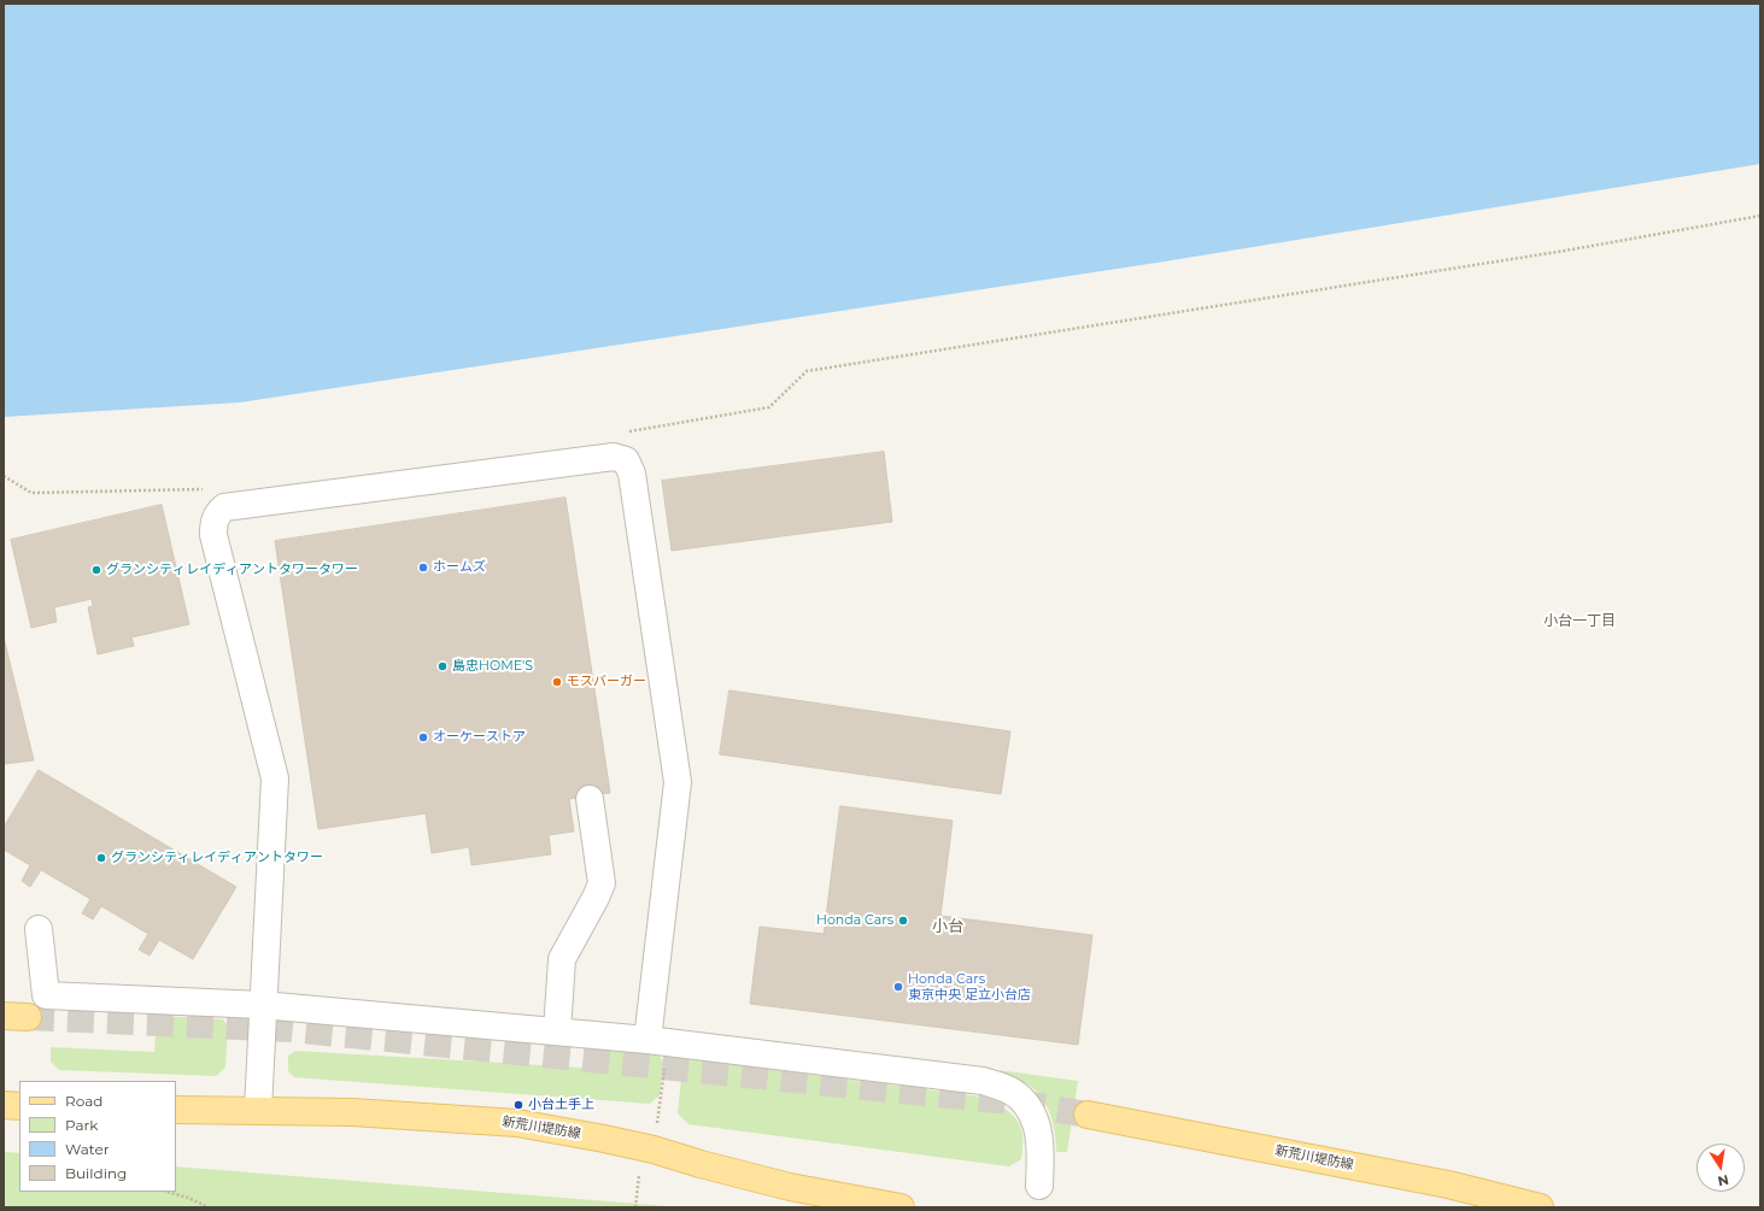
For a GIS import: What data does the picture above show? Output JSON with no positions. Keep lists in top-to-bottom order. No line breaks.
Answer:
{"streets":{"main road":["新荒川堤防線"]},"districts":["小台一丁目","小台"],"places":["ホームズ","グランシティレイディアントタワータワー","島忠HOME'S","モスバーガー","オーケーストア","グランシティレイディアントタワー","Honda Cars","Honda Cars 東京中央 足立小台店","小台土手上"],"legend":["Road","Park","Water","Building"],"north":"bottom"}
